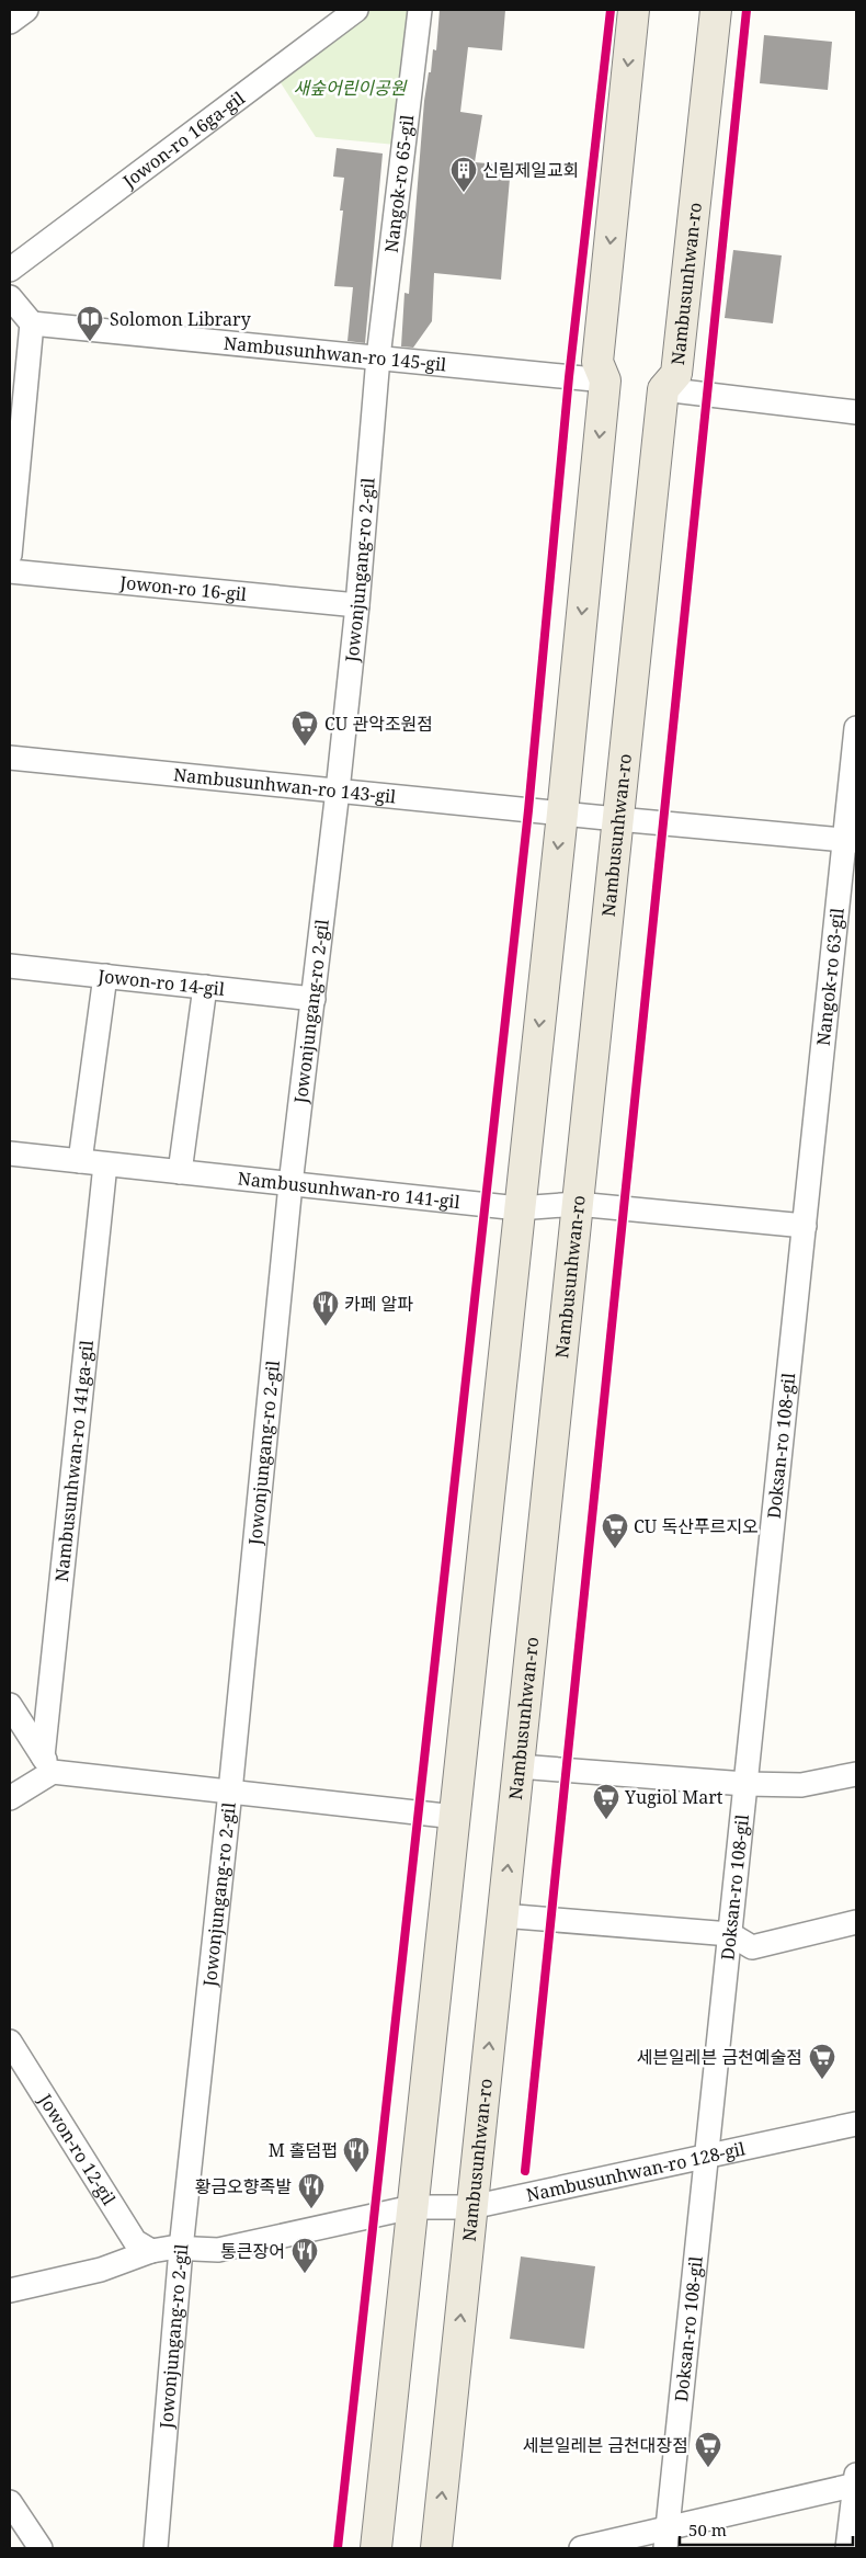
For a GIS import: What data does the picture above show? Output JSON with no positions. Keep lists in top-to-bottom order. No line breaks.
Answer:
{"streets":{"main road":["Nambusunhwan-ro"],"street":["Jowon-ro 16ga-gil","Nangok-ro 65-gil","Nambusunhwan-ro 145-gil","Jowonjungang-ro 2-gil","Jowon-ro 16-gil","Nambusunhwan-ro 143-gil","Nangok-ro 63-gil","Jowon-ro 14-gil","Nambusunhwan-ro 141-gil","Doksan-ro 108-gil","Nambusunhwan-ro 141ga-gil","Jowon-ro 12-gil","Nambusunhwan-ro 128-gil"]},"crossings":[["Nangok-ro 65-gil","Nambusunhwan-ro 145-gil"],["Nangok-ro 65-gil","Jowonjungang-ro 2-gil"],["Nambusunhwan-ro","Nambusunhwan-ro 143-gil"],["Nambusunhwan-ro","Nambusunhwan-ro 141-gil"],["Nambusunhwan-ro","Nambusunhwan-ro 128-gil"],["Nambusunhwan-ro 145-gil","Jowonjungang-ro 2-gil"],["Jowonjungang-ro 2-gil","Jowon-ro 16-gil"],["Jowonjungang-ro 2-gil","Nambusunhwan-ro 143-gil"],["Jowonjungang-ro 2-gil","Jowon-ro 14-gil"],["Jowonjungang-ro 2-gil","Nambusunhwan-ro 141-gil"],["Jowonjungang-ro 2-gil","Nambusunhwan-ro 128-gil"],["Nambusunhwan-ro 143-gil","Nangok-ro 63-gil"],["Nangok-ro 63-gil","Nambusunhwan-ro 141-gil"],["Nangok-ro 63-gil","Doksan-ro 108-gil"],["Nambusunhwan-ro 141-gil","Doksan-ro 108-gil"],["Nambusunhwan-ro 141-gil","Nambusunhwan-ro 141ga-gil"],["Doksan-ro 108-gil","Nambusunhwan-ro 128-gil"],["Jowon-ro 12-gil","Nambusunhwan-ro 128-gil"]],"parks":["새숲어린이공원"],"places":{"building":["신림제일교회"],"library":["Solomon Library"],"supermarket":["CU 관악조원점","CU 독산푸르지오","Yugiol Mart","세븐일레븐 금천예술점","세븐일레븐 금천대장점"],"restaurant":["카페 알파","M 홀덤펍","황금오향족발","통큰장어"]},"scale_bar":"50 m"}
